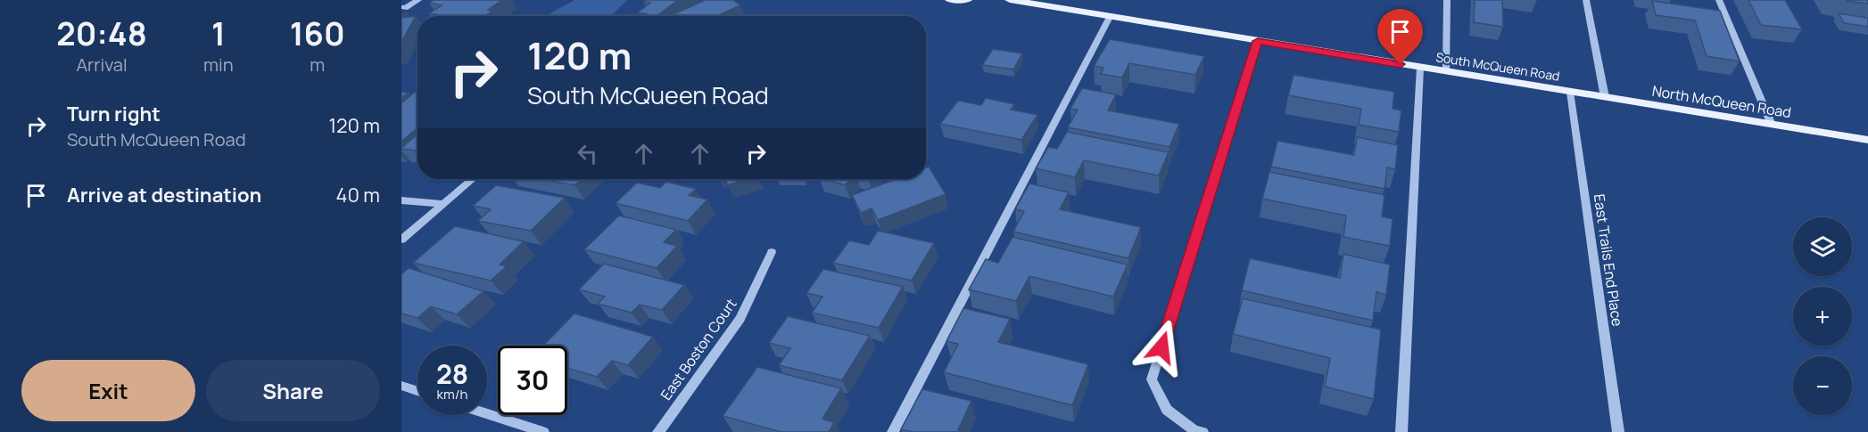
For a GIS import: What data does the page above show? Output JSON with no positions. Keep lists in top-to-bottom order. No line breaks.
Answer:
{"streets":{"main road":["South McQueen Road","North McQueen Road"],"street":["East Trails End Place","East Boston Court"]},"crossings":[["South McQueen Road","North McQueen Road"],["South McQueen Road","East Trails End Place"],["North McQueen Road","East Trails End Place"]],"page":{"eta":["20:48","Arrival","1","min","160","m"],"turn":["120 m","South McQueen Road"],"list":[{"name":"Turn right","note":"South McQueen Road","value":"120 m"},{"name":"Arrive at destination","value":"40 m"}],"map_buttons":["+","−"],"speed":"28 km/h","limit":"30","buttons":["Exit","Share"]}}
